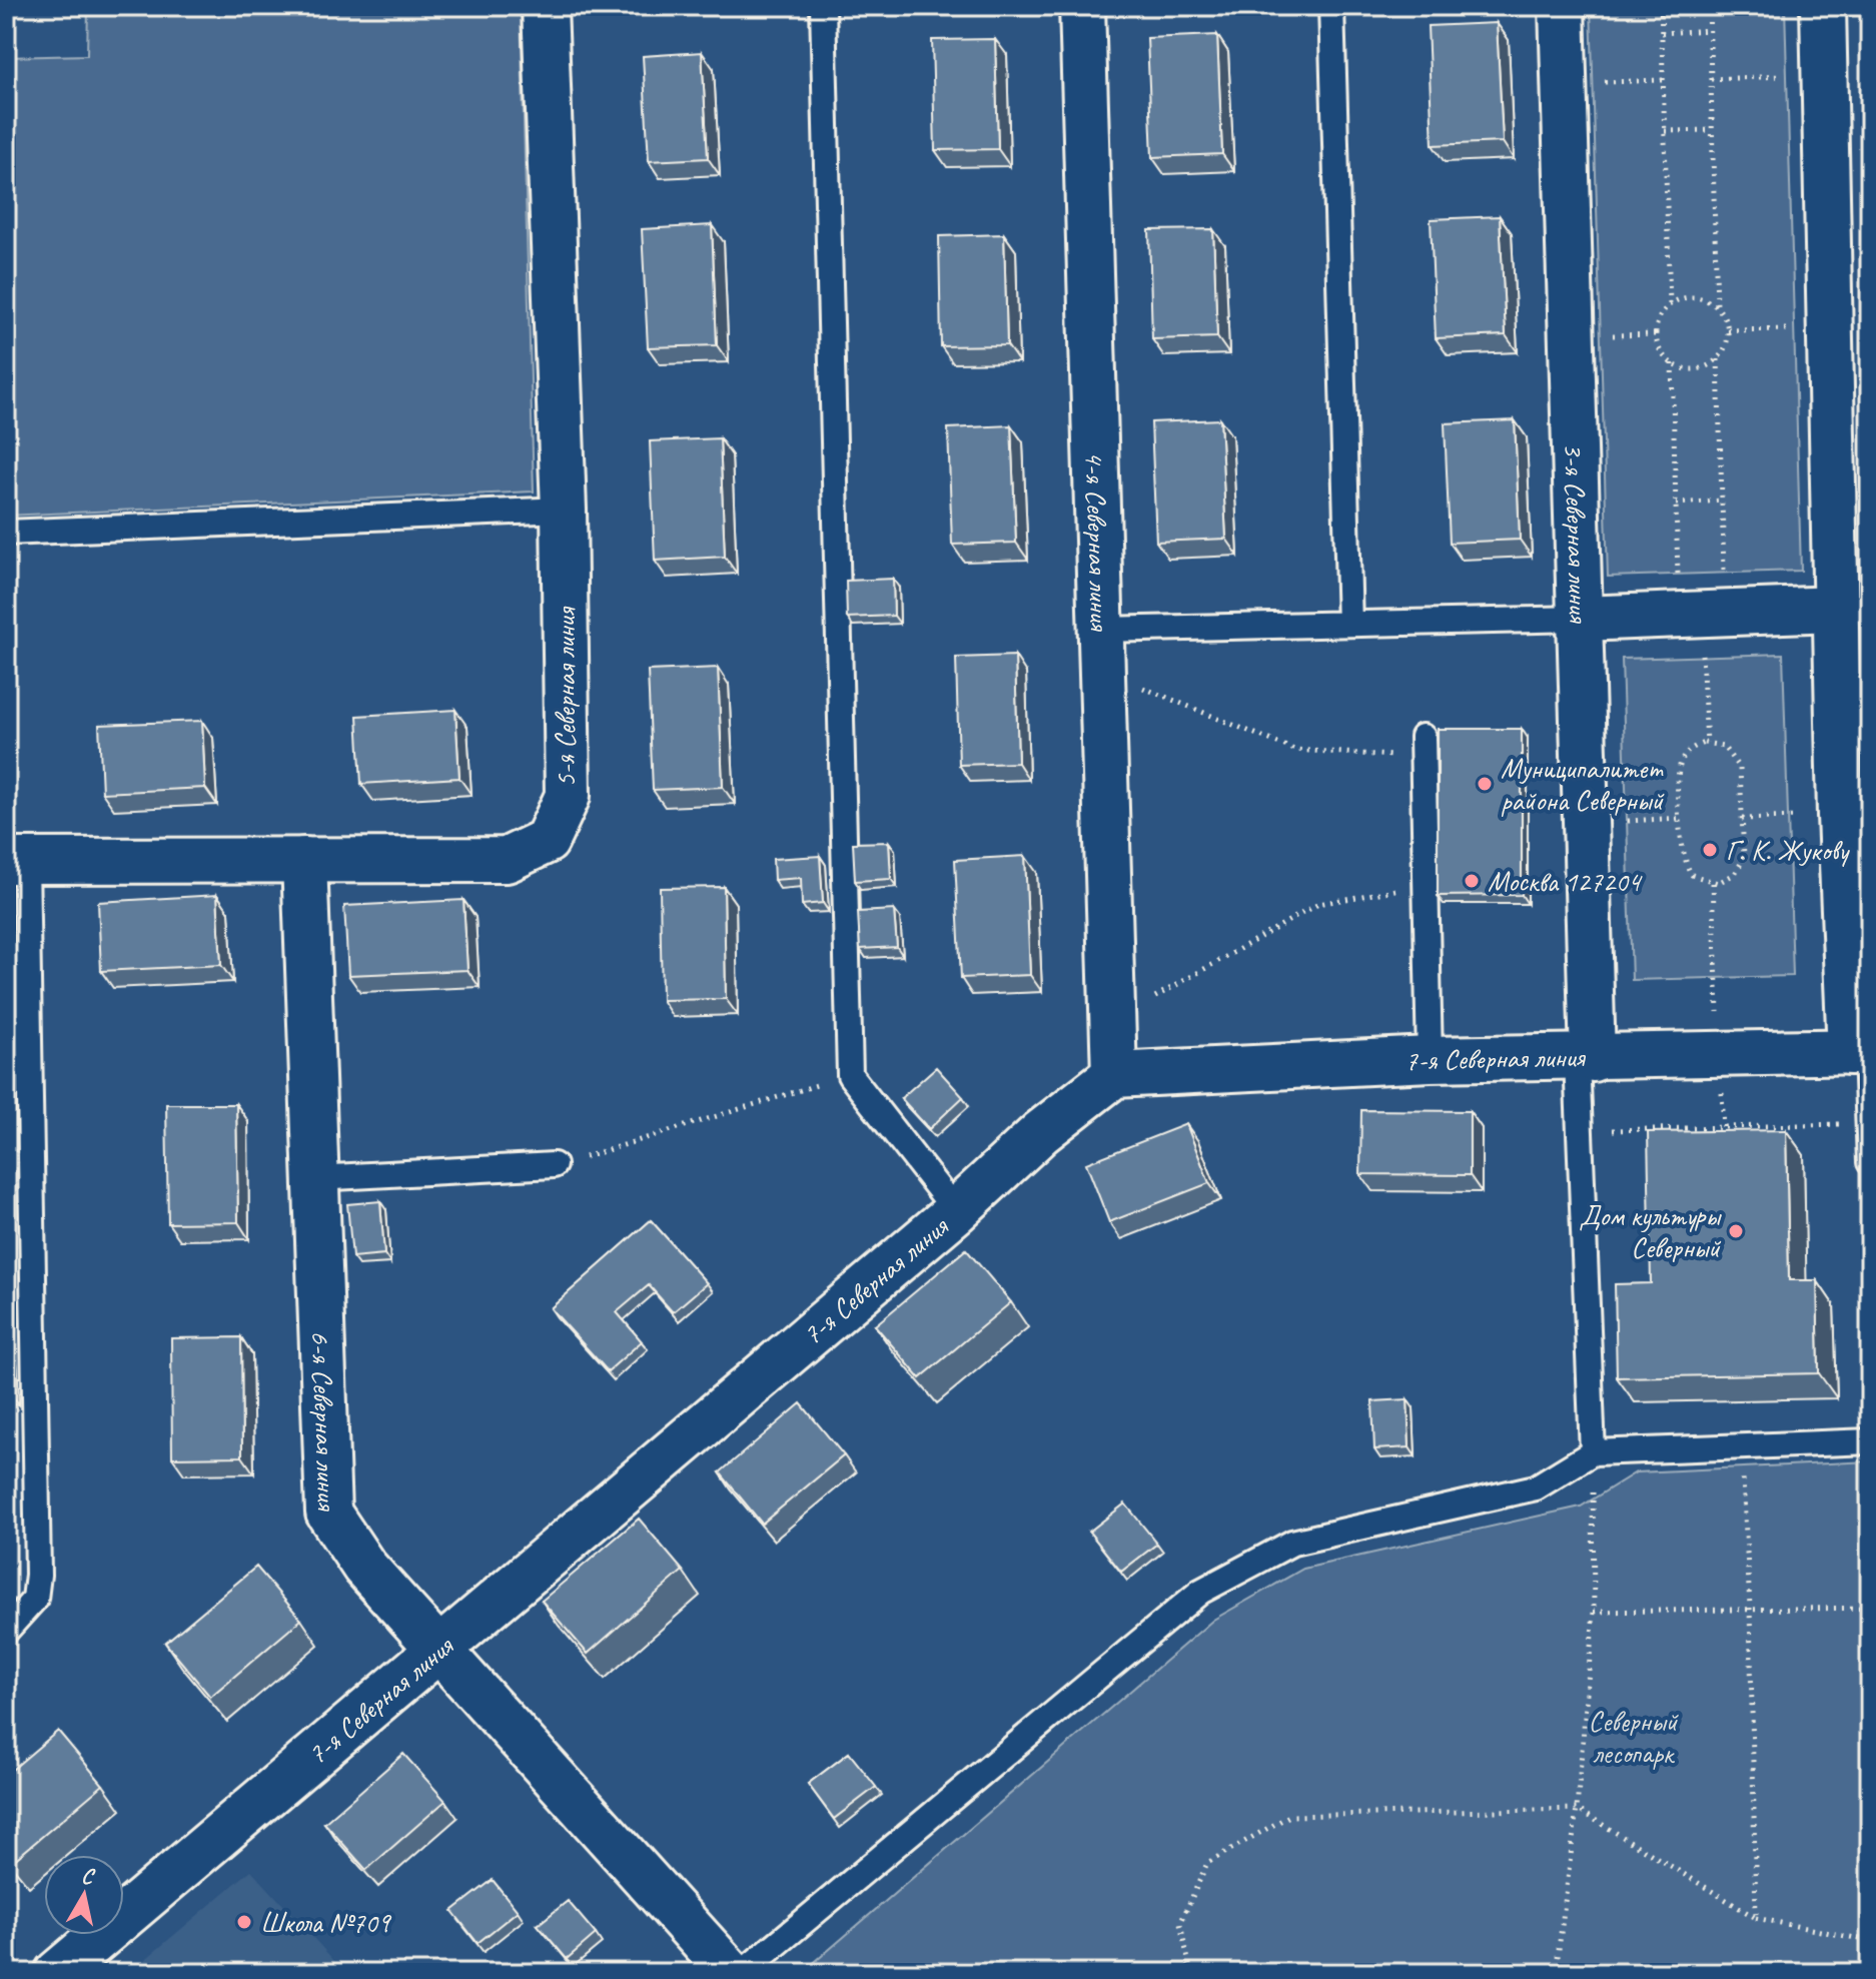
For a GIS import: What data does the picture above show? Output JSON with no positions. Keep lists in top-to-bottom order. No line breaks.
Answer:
{"streets":{"street":["3-я Северная линия","4-я Северная линия","5-я Северная линия","7-я Северная линия","6-я Северная линия"]},"crossings":[["3-я Северная линия","7-я Северная линия"],["4-я Северная линия","7-я Северная линия"],["5-я Северная линия","6-я Северная линия"],["7-я Северная линия","6-я Северная линия"]],"parks":["Северный лесопарк"],"places":["Муниципалитет района Северный","Г. К. Жукову","Москва 127204","Дом культуры Северный","Школа №709"],"north":"top"}
